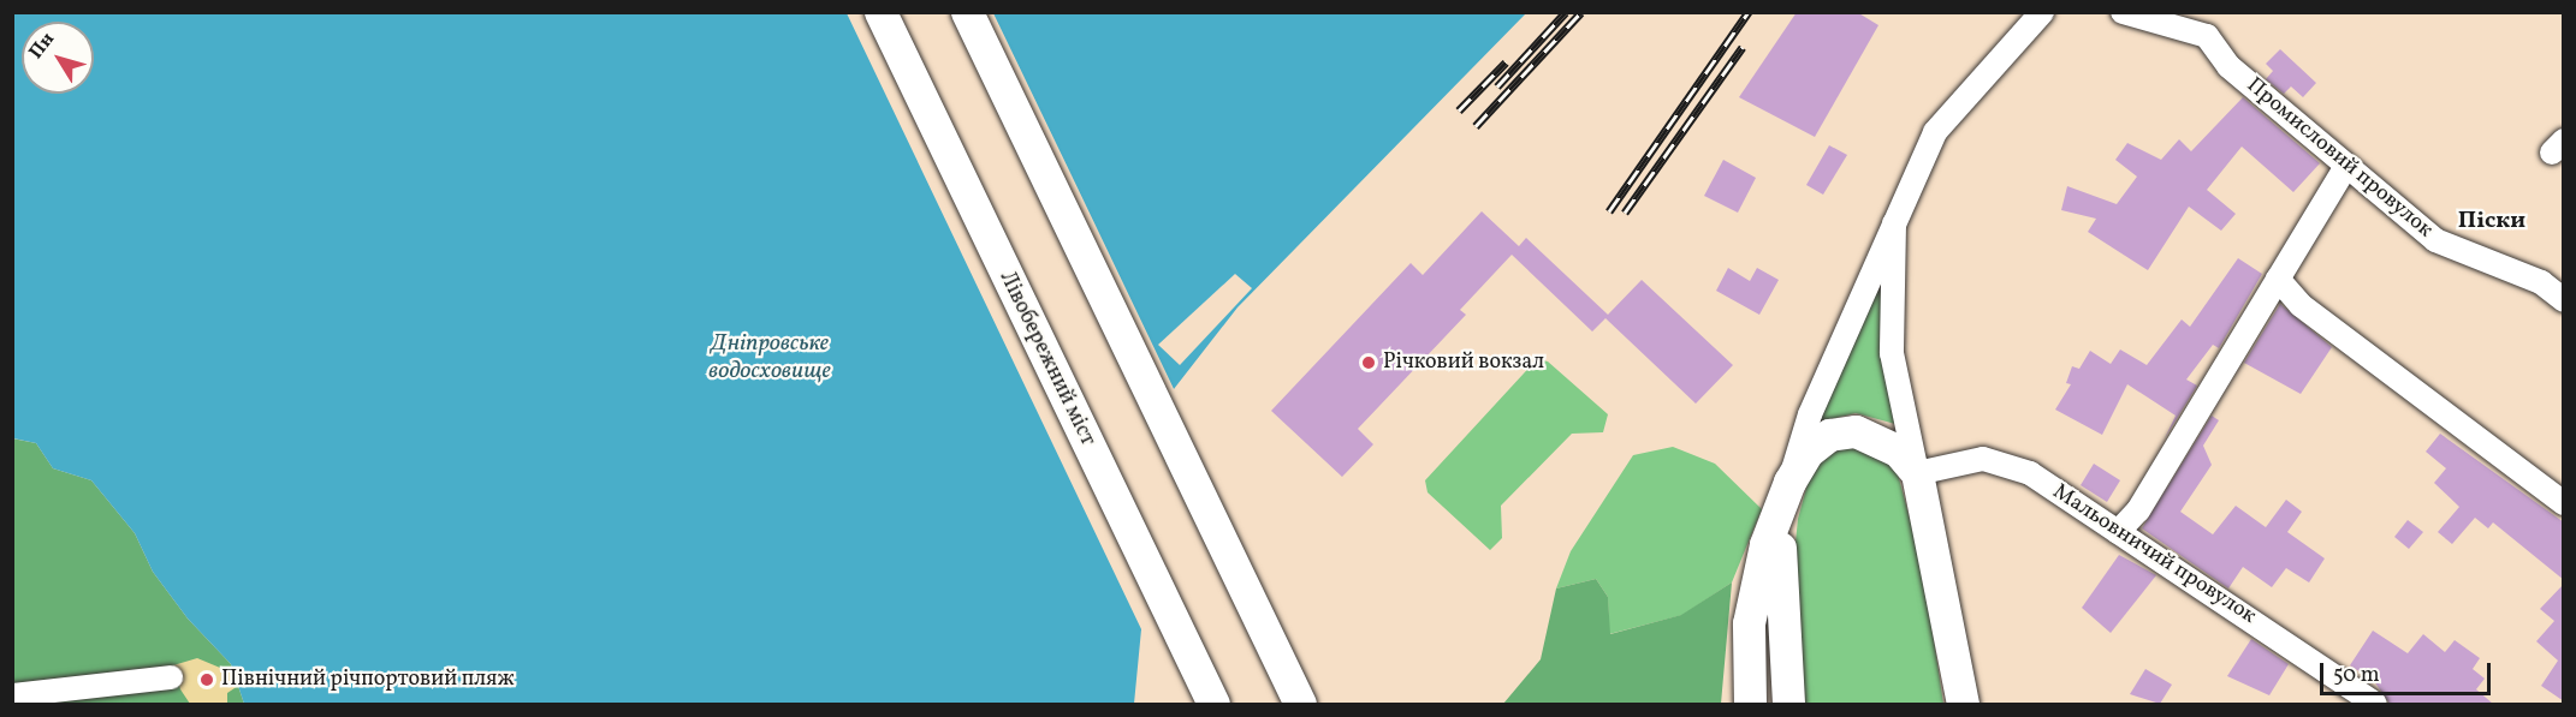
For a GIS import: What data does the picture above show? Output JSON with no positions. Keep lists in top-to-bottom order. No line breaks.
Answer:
{"streets":{"main road":["Лівобережний міст"],"street":["Промисловий провулок","Мальовничий провулок"]},"districts":["Піски"],"water":["Дніпровське водосховище"],"places":["Річковий вокзал","Північний річпортовий пляж"],"scale_bar":"50 m","north":"top left"}
